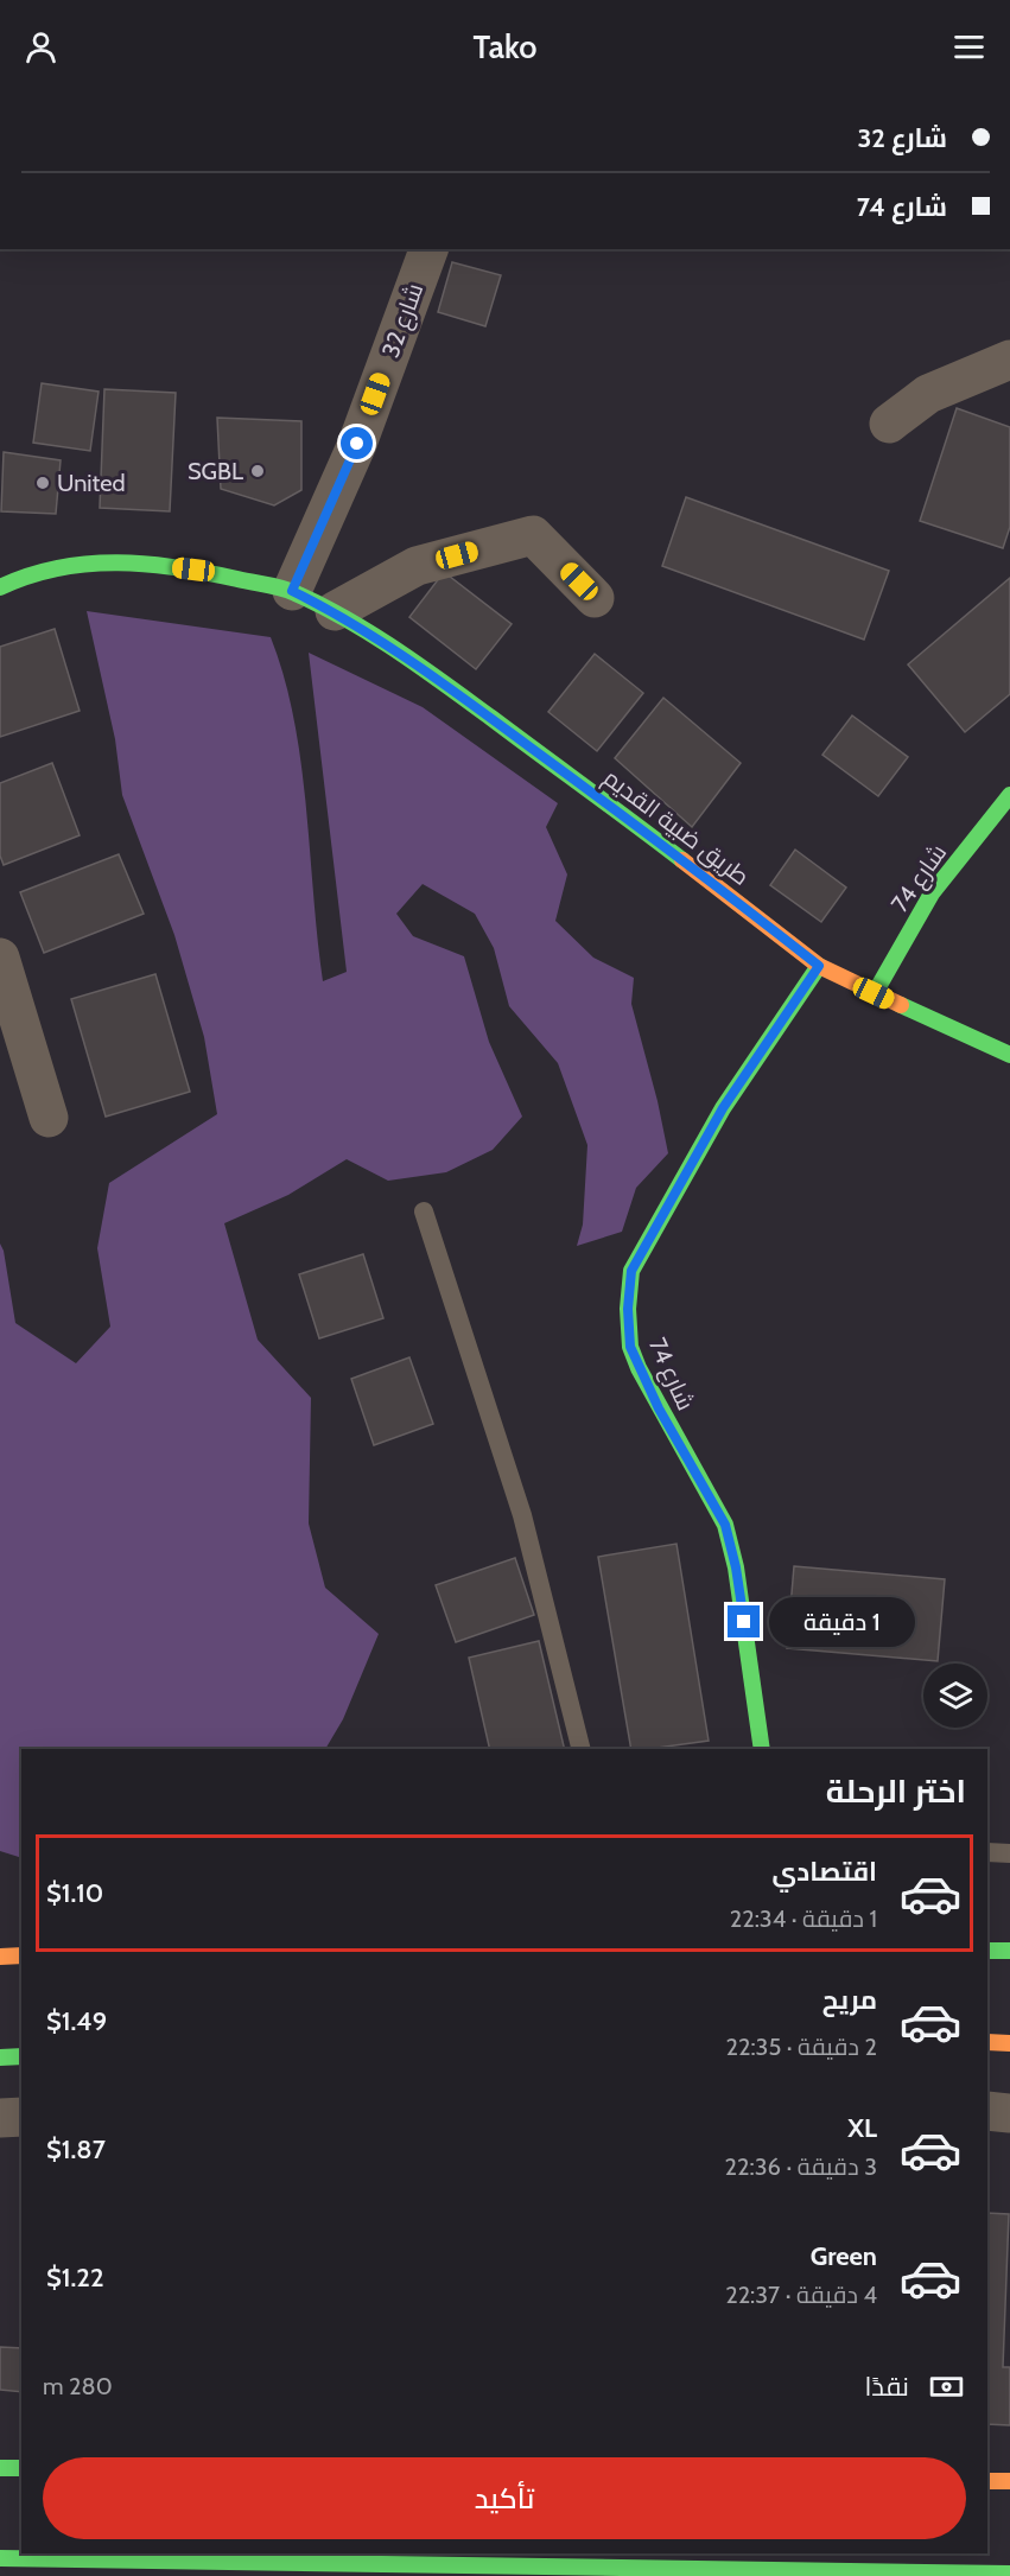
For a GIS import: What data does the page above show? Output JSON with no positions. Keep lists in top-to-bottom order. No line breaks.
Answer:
{"streets":{"main road":["طريق ضبية القديم","شارع 74"],"street":["شارع 32"]},"crossings":[["شارع 32","طريق ضبية القديم"],["طريق ضبية القديم","شارع 74"]],"places":["SGBL","United"],"page":{"header":"Tako","banner":["شارع 32","شارع 74"],"bubble":"1 دقيقة","heading":"اختر الرحلة","list":[{"name":"اقتصادي","note":"1 دقيقة · 22:34","value":"$1.10"},{"name":"مريح","note":"2 دقيقة · 22:35","value":"$1.49"},{"name":"XL","note":"3 دقيقة · 22:36","value":"$1.87"},{"name":"Green","note":"4 دقيقة · 22:37","value":"$1.22"}],"pay":["نقدًا","280 m"],"buttons":"تأكيد"}}
